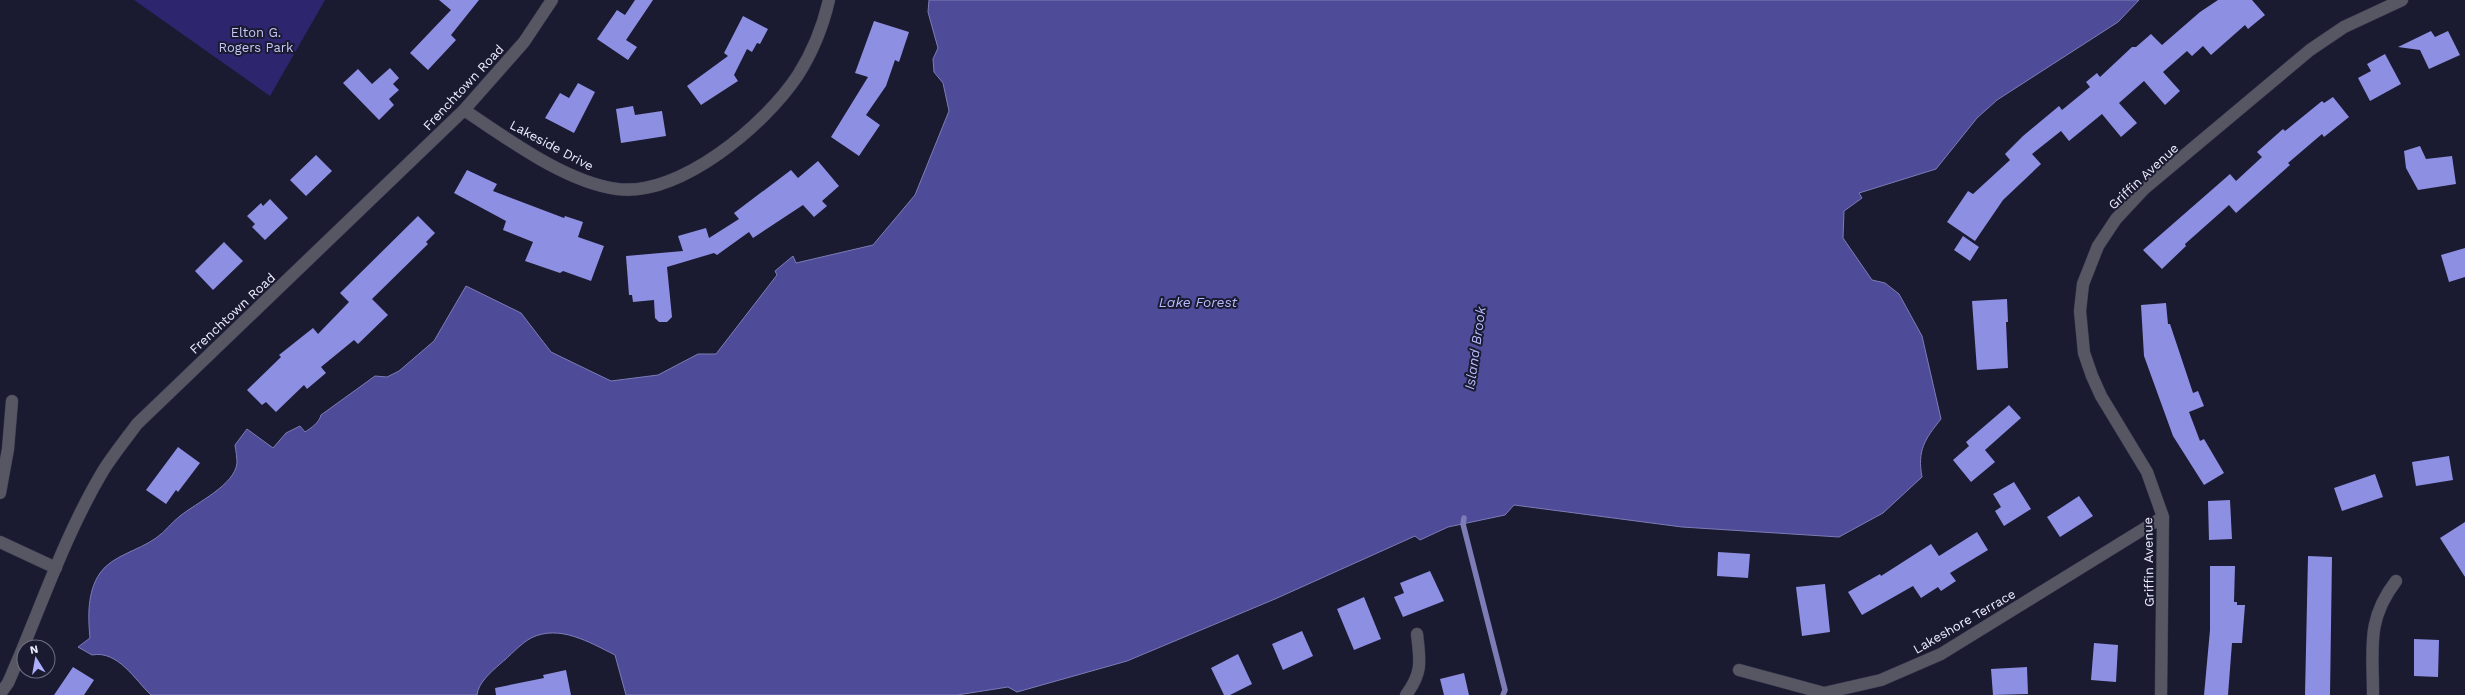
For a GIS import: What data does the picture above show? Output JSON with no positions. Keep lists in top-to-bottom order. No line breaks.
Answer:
{"streets":{"street":["Frenchtown Road","Lakeside Drive","Griffin Avenue","Lakeshore Terrace"]},"crossings":[["Frenchtown Road","Lakeside Drive"],["Griffin Avenue","Lakeshore Terrace"]],"water":["Lake Forest","Island Brook"],"parks":["Elton G. Rogers Park"],"north":"top"}
